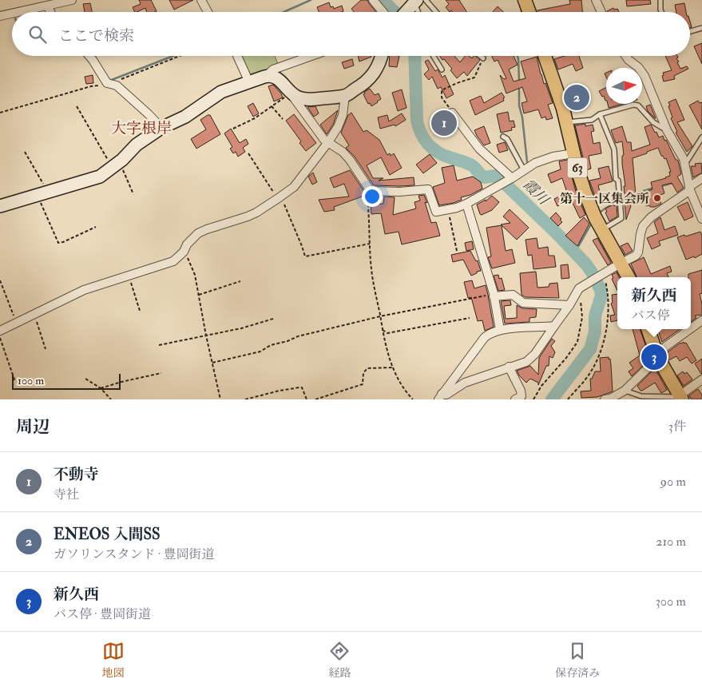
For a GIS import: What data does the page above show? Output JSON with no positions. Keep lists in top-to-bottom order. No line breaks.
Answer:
{"streets":{"main road":["63"]},"districts":["大字根岸"],"water":["霞川"],"places":["第十一区集会所"],"scale_bar":"100 m","north":"right","page":{"search":"ここで検索","pins":["2","1","3"],"popup":["新久西","バス停"],"scale":"100 m","heading":["周辺","3件"],"list":[{"mark":"1","name":"不動寺","note":"寺社","value":"90 m"},{"mark":"2","name":"ENEOS 入間SS","note":"ガソリンスタンド · 豊岡街道","value":"210 m"},{"mark":"3","name":"新久西","note":"バス停 · 豊岡街道","value":"300 m"}],"nav":["地図","経路","保存済み"]}}
